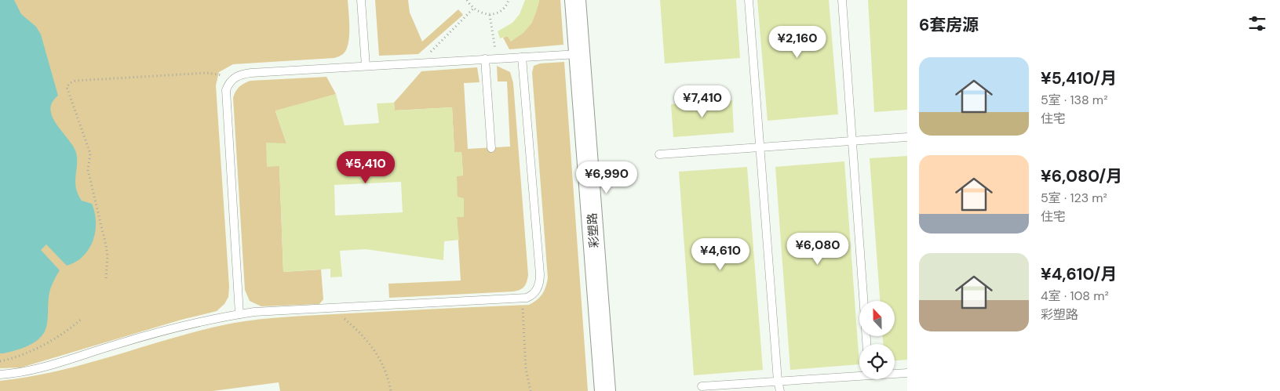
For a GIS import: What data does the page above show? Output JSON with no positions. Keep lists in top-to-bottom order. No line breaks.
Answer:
{"streets":{"street":["彩塑路"]},"north":"top","page":{"heading":"6套房源","price":["¥2,160","¥7,410","¥5,410","¥6,990","¥6,080","¥4,610"],"list":[{"name":"¥5,410/月","note":"5室 · 138 m² · 住宅"},{"name":"¥6,080/月","note":"5室 · 123 m² · 住宅"},{"name":"¥4,610/月","note":"4室 · 108 m² · 彩塑路"}]}}
